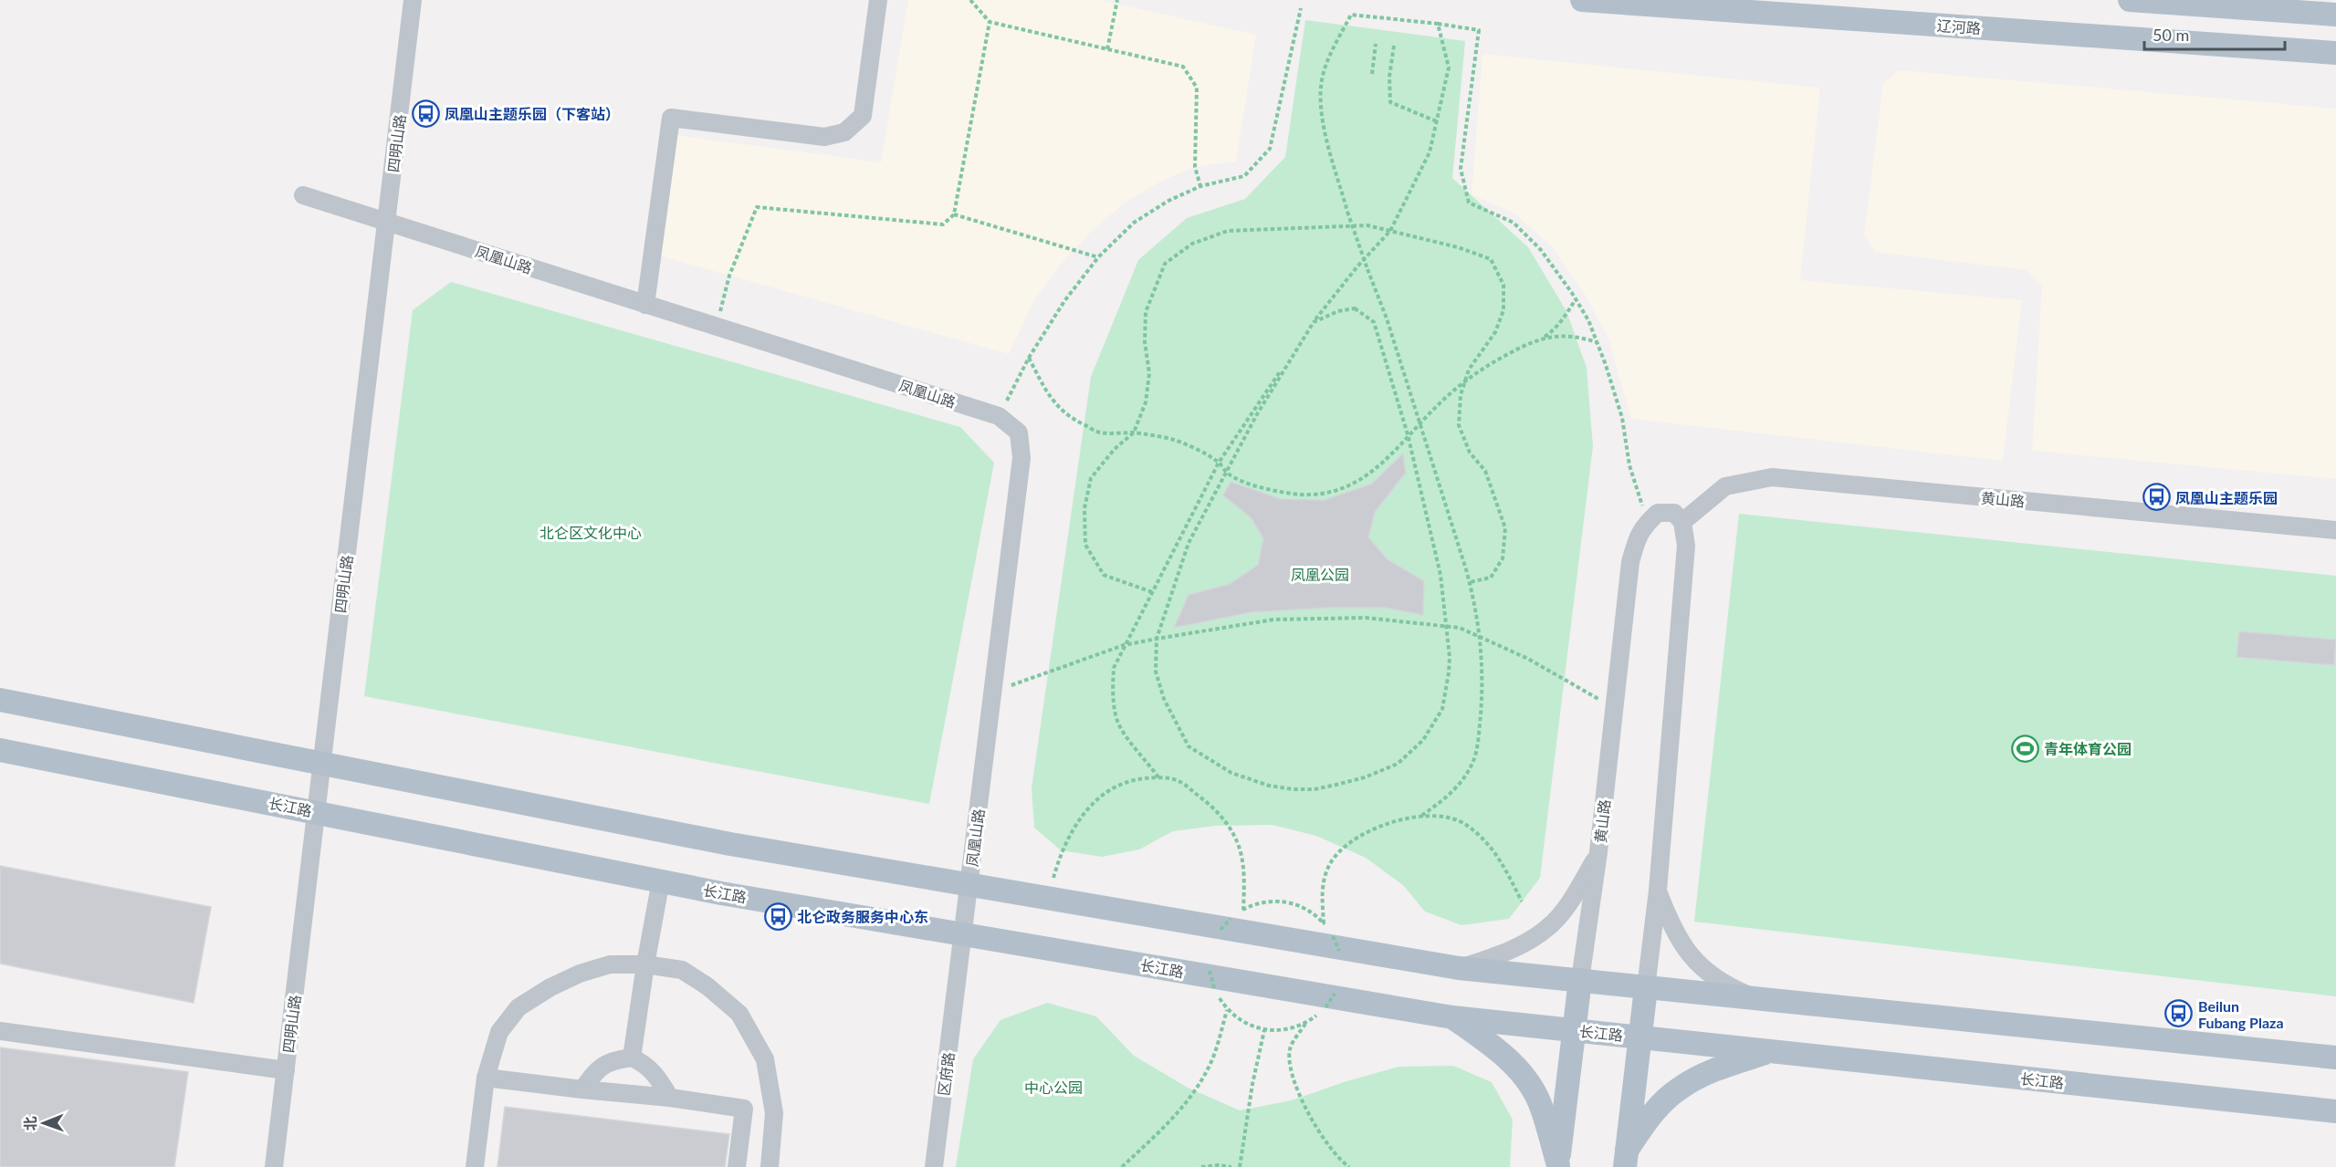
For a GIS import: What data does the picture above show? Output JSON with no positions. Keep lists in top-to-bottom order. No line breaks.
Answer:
{"streets":{"main road":["辽河路","黄山路","长江路"],"street":["四明山路","凤凰山路","区府路"]},"crossings":[["四明山路","凤凰山路"],["四明山路","长江路"],["凤凰山路","长江路"],["凤凰山路","区府路"],["黄山路","长江路"]],"parks":["北仑区文化中心","凤凰公园","中心公园"],"places":{"bus stop":["凤凰山主题乐园（下客站）","凤凰山主题乐园","北仑政务服务中心东","Beilun Fubang Plaza"],"sports":["青年体育公园"]},"scale_bar":"50 m","north":"left"}
